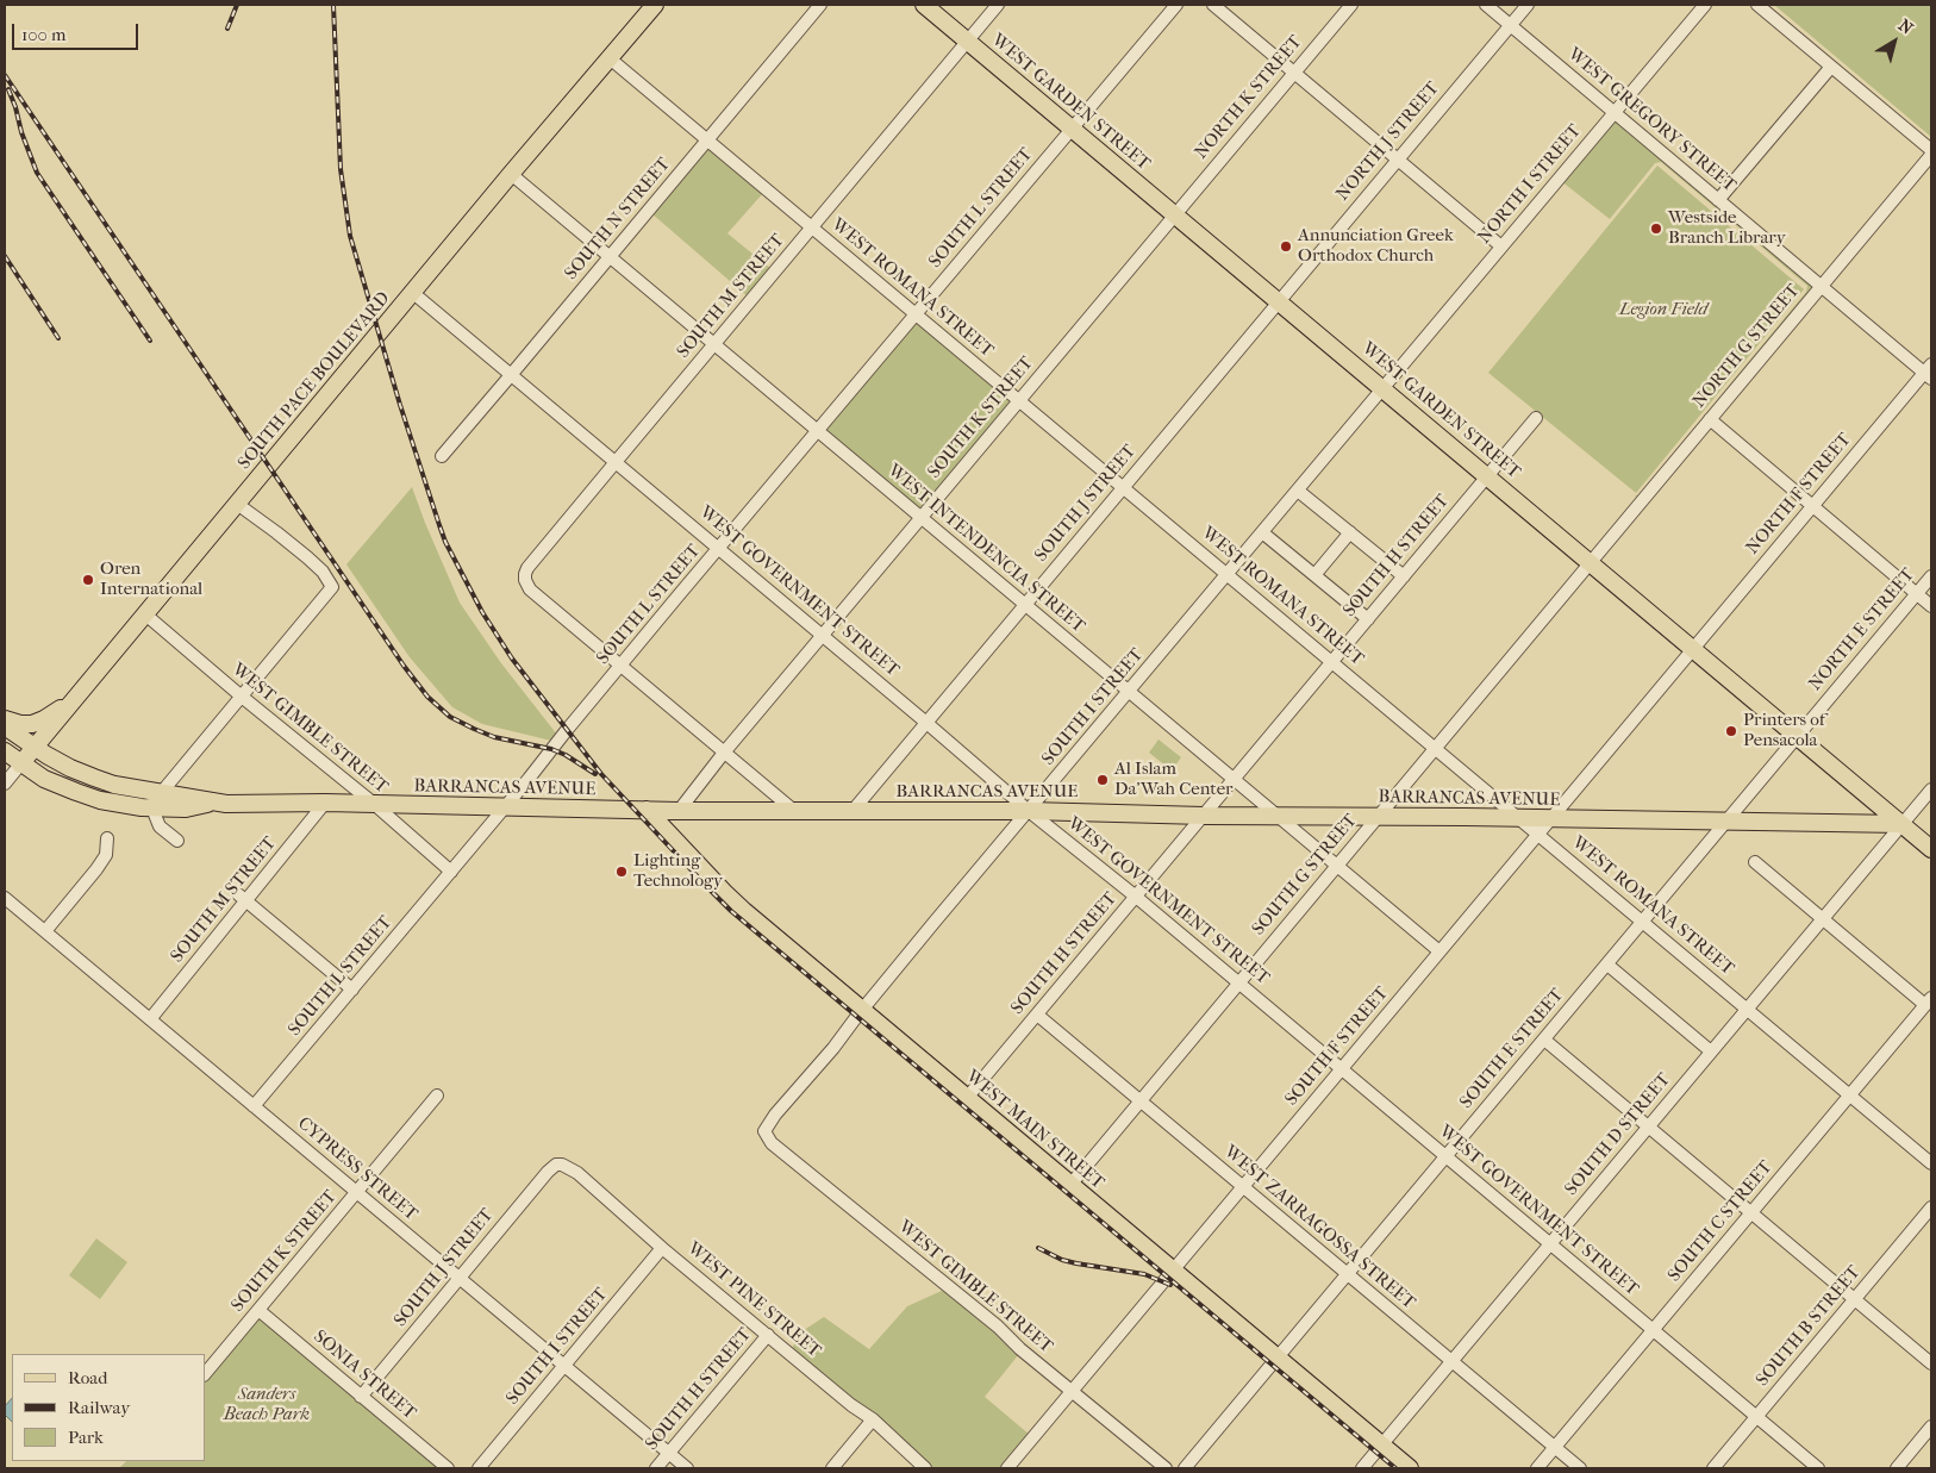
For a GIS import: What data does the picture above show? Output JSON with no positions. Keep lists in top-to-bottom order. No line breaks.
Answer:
{"streets":{"main road":["WEST GARDEN STREET","SOUTH PACE BOULEVARD","BARRANCAS AVENUE","WEST MAIN STREET"],"street":["NORTH K STREET","WEST GREGORY STREET","NORTH J STREET","NORTH I STREET","SOUTH L STREET","SOUTH N STREET","WEST ROMANA STREET","SOUTH M STREET","NORTH G STREET","SOUTH K STREET","NORTH F STREET","SOUTH J STREET","WEST INTENDENCIA STREET","SOUTH H STREET","WEST GOVERNMENT STREET","NORTH E STREET","SOUTH I STREET","WEST GIMBLE STREET","SOUTH G STREET","SOUTH F STREET","SOUTH E STREET","SOUTH D STREET","CYPRESS STREET","SOUTH C STREET","WEST ZARRAGOSSA STREET","WEST PINE STREET","SOUTH B STREET","SONIA STREET"]},"crossings":[["NORTH K STREET","WEST GARDEN STREET"],["NORTH K STREET","SOUTH K STREET"],["WEST GARDEN STREET","NORTH J STREET"],["WEST GARDEN STREET","NORTH I STREET"],["WEST GARDEN STREET","SOUTH L STREET"],["WEST GARDEN STREET","SOUTH M STREET"],["WEST GARDEN STREET","NORTH G STREET"],["WEST GARDEN STREET","SOUTH K STREET"],["WEST GARDEN STREET","NORTH F STREET"],["WEST GARDEN STREET","SOUTH J STREET"],["WEST GARDEN STREET","SOUTH H STREET"],["WEST GARDEN STREET","NORTH E STREET"],["WEST GARDEN STREET","SOUTH I STREET"],["WEST GARDEN STREET","BARRANCAS AVENUE"],["WEST GARDEN STREET","SOUTH G STREET"],["WEST GARDEN STREET","SOUTH F STREET"],["WEST GARDEN STREET","SOUTH E STREET"],["WEST GARDEN STREET","SOUTH D STREET"],["WEST GREGORY STREET","NORTH J STREET"],["WEST GREGORY STREET","NORTH I STREET"],["WEST GREGORY STREET","NORTH G STREET"],["WEST GREGORY STREET","NORTH F STREET"],["NORTH J STREET","SOUTH J STREET"],["NORTH I STREET","SOUTH I STREET"],["SOUTH L STREET","WEST ROMANA STREET"],["SOUTH L STREET","SOUTH M STREET"],["SOUTH L STREET","WEST INTENDENCIA STREET"],["SOUTH L STREET","WEST GOVERNMENT STREET"],["SOUTH L STREET","WEST GIMBLE STREET"],["SOUTH L STREET","BARRANCAS AVENUE"],["SOUTH L STREET","CYPRESS STREET"],["SOUTH N STREET","WEST ROMANA STREET"],["SOUTH N STREET","WEST INTENDENCIA STREET"],["SOUTH N STREET","WEST GOVERNMENT STREET"],["WEST ROMANA STREET","SOUTH M STREET"],["WEST ROMANA STREET","SOUTH PACE BOULEVARD"],["WEST ROMANA STREET","SOUTH K STREET"],["WEST ROMANA STREET","SOUTH J STREET"],["WEST ROMANA STREET","SOUTH H STREET"],["WEST ROMANA STREET","SOUTH I STREET"],["WEST ROMANA STREET","BARRANCAS AVENUE"],["WEST ROMANA STREET","SOUTH G STREET"],["WEST ROMANA STREET","SOUTH F STREET"],["WEST ROMANA STREET","SOUTH E STREET"],["WEST ROMANA STREET","SOUTH D STREET"],["WEST ROMANA STREET","SOUTH C STREET"],["SOUTH M STREET","WEST INTENDENCIA STREET"],["SOUTH M STREET","WEST GOVERNMENT STREET"],["SOUTH M STREET","BARRANCAS AVENUE"],["SOUTH M STREET","CYPRESS STREET"],["NORTH G STREET","SOUTH G STREET"],["SOUTH PACE BOULEVARD","WEST INTENDENCIA STREET"],["SOUTH PACE BOULEVARD","WEST GOVERNMENT STREET"],["SOUTH PACE BOULEVARD","WEST GIMBLE STREET"],["SOUTH PACE BOULEVARD","BARRANCAS AVENUE"],["SOUTH K STREET","WEST INTENDENCIA STREET"],["SOUTH K STREET","WEST GOVERNMENT STREET"],["SOUTH K STREET","BARRANCAS AVENUE"],["SOUTH K STREET","CYPRESS STREET"],["SOUTH K STREET","SONIA STREET"],["NORTH F STREET","SOUTH F STREET"],["SOUTH J STREET","WEST INTENDENCIA STREET"],["SOUTH J STREET","WEST GOVERNMENT STREET"],["SOUTH J STREET","BARRANCAS AVENUE"],["SOUTH J STREET","CYPRESS STREET"],["SOUTH J STREET","WEST PINE STREET"],["SOUTH J STREET","SONIA STREET"],["WEST INTENDENCIA STREET","SOUTH H STREET"],["WEST INTENDENCIA STREET","SOUTH I STREET"],["WEST INTENDENCIA STREET","BARRANCAS AVENUE"],["WEST INTENDENCIA STREET","SOUTH G STREET"],["WEST INTENDENCIA STREET","SOUTH F STREET"],["SOUTH H STREET","WEST GOVERNMENT STREET"],["SOUTH H STREET","BARRANCAS AVENUE"],["SOUTH H STREET","WEST MAIN STREET"],["SOUTH H STREET","CYPRESS STREET"],["SOUTH H STREET","WEST ZARRAGOSSA STREET"],["SOUTH H STREET","WEST PINE STREET"],["WEST GOVERNMENT STREET","SOUTH I STREET"],["WEST GOVERNMENT STREET","BARRANCAS AVENUE"],["WEST GOVERNMENT STREET","SOUTH G STREET"],["WEST GOVERNMENT STREET","SOUTH F STREET"],["WEST GOVERNMENT STREET","SOUTH E STREET"],["WEST GOVERNMENT STREET","SOUTH D STREET"],["WEST GOVERNMENT STREET","SOUTH C STREET"],["WEST GOVERNMENT STREET","SOUTH B STREET"],["NORTH E STREET","SOUTH E STREET"],["SOUTH I STREET","WEST GIMBLE STREET"],["SOUTH I STREET","BARRANCAS AVENUE"],["SOUTH I STREET","WEST MAIN STREET"],["SOUTH I STREET","CYPRESS STREET"],["SOUTH I STREET","WEST PINE STREET"],["WEST GIMBLE STREET","BARRANCAS AVENUE"],["WEST GIMBLE STREET","SOUTH F STREET"],["BARRANCAS AVENUE","SOUTH G STREET"],["BARRANCAS AVENUE","SOUTH F STREET"],["BARRANCAS AVENUE","SOUTH E STREET"],["BARRANCAS AVENUE","WEST MAIN STREET"],["BARRANCAS AVENUE","SOUTH D STREET"],["SOUTH G STREET","WEST MAIN STREET"],["SOUTH G STREET","WEST ZARRAGOSSA STREET"],["SOUTH F STREET","WEST MAIN STREET"],["SOUTH F STREET","WEST ZARRAGOSSA STREET"],["SOUTH E STREET","WEST MAIN STREET"],["SOUTH E STREET","WEST ZARRAGOSSA STREET"],["WEST MAIN STREET","SOUTH D STREET"],["SOUTH D STREET","WEST ZARRAGOSSA STREET"],["SOUTH C STREET","WEST ZARRAGOSSA STREET"]],"parks":["Legion Field","Sanders Beach Park"],"places":["Westside Branch Library","Annunciation Greek Orthodox Church","Oren International","Printers of Pensacola","Al Islam Da'Wah Center","Lighting Technology"],"legend":["Road","Railway","Park"],"scale_bar":"100 m","north":"top right"}
